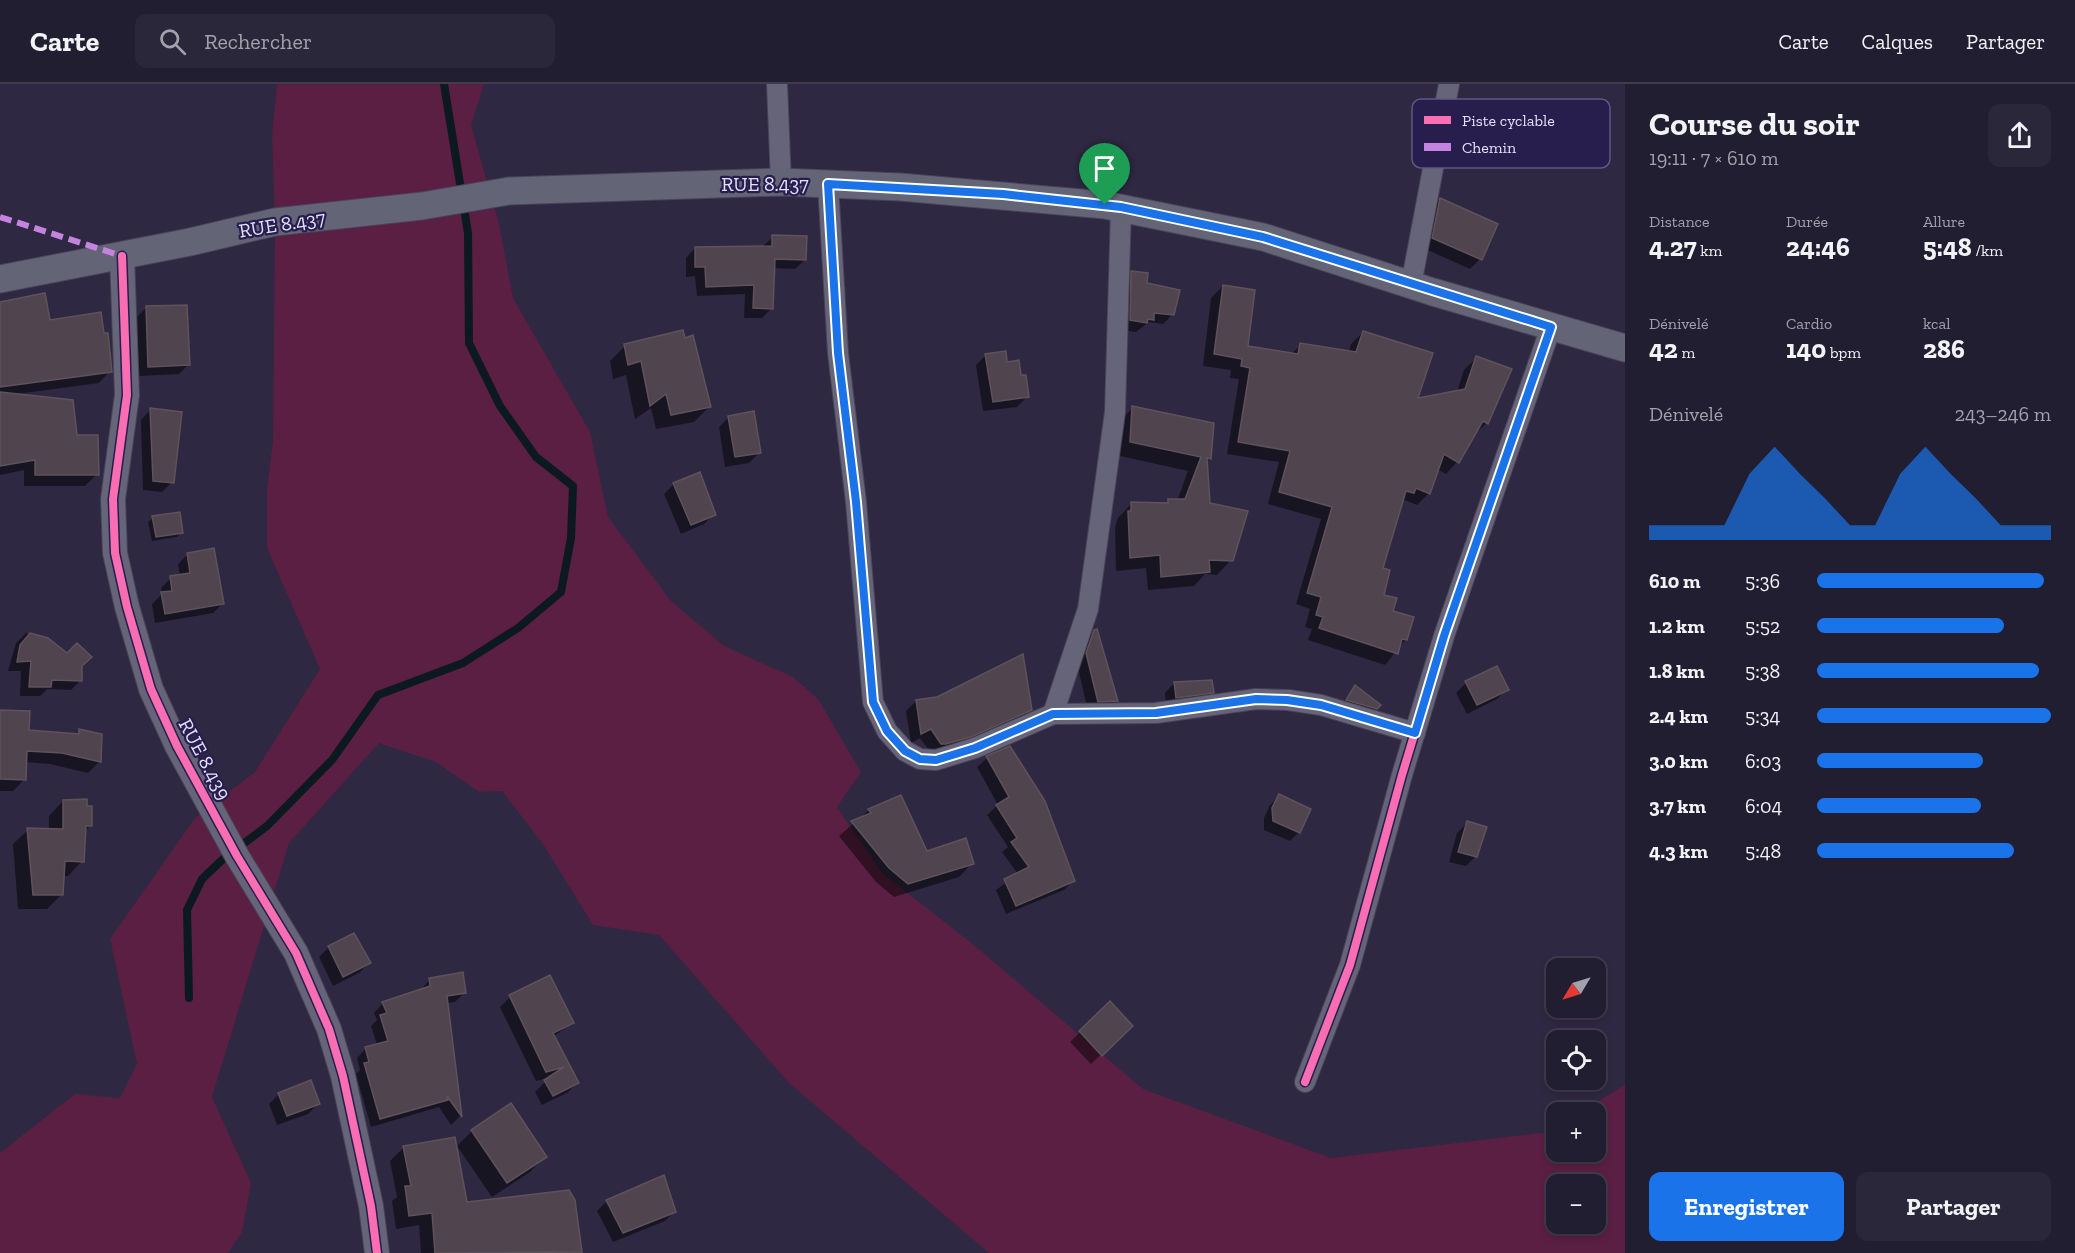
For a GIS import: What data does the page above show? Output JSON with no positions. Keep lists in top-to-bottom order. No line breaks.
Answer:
{"streets":{"main road":["RUE 8.437"],"street":["RUE 8.439"]},"crossings":[["RUE 8.437","RUE 8.439"]],"legend":["Piste cyclable","Chemin"],"north":"bottom left","page":{"header":"Carte","search":"Rechercher","nav":["Carte","Calques","Partager"],"heading":["Course du soir","19:11 · 7 × 610 m"],"stats":[["Distance","4.27 km"],["Durée","24:46"],["Allure","5:48 /km"],["Dénivelé","42 m"],["Cardio","140 bpm"],["kcal","286"]],"chart":["Dénivelé","243–246 m"],"list":[{"name":"610 m","note":"5:36"},{"name":"1.2 km","note":"5:52"},{"name":"1.8 km","note":"5:38"},{"name":"2.4 km","note":"5:34"},{"name":"3.0 km","note":"6:03"},{"name":"3.7 km","note":"6:04"},{"name":"4.3 km","note":"5:48"}],"map_buttons":["+","−"],"buttons":["Enregistrer","Partager"]}}
